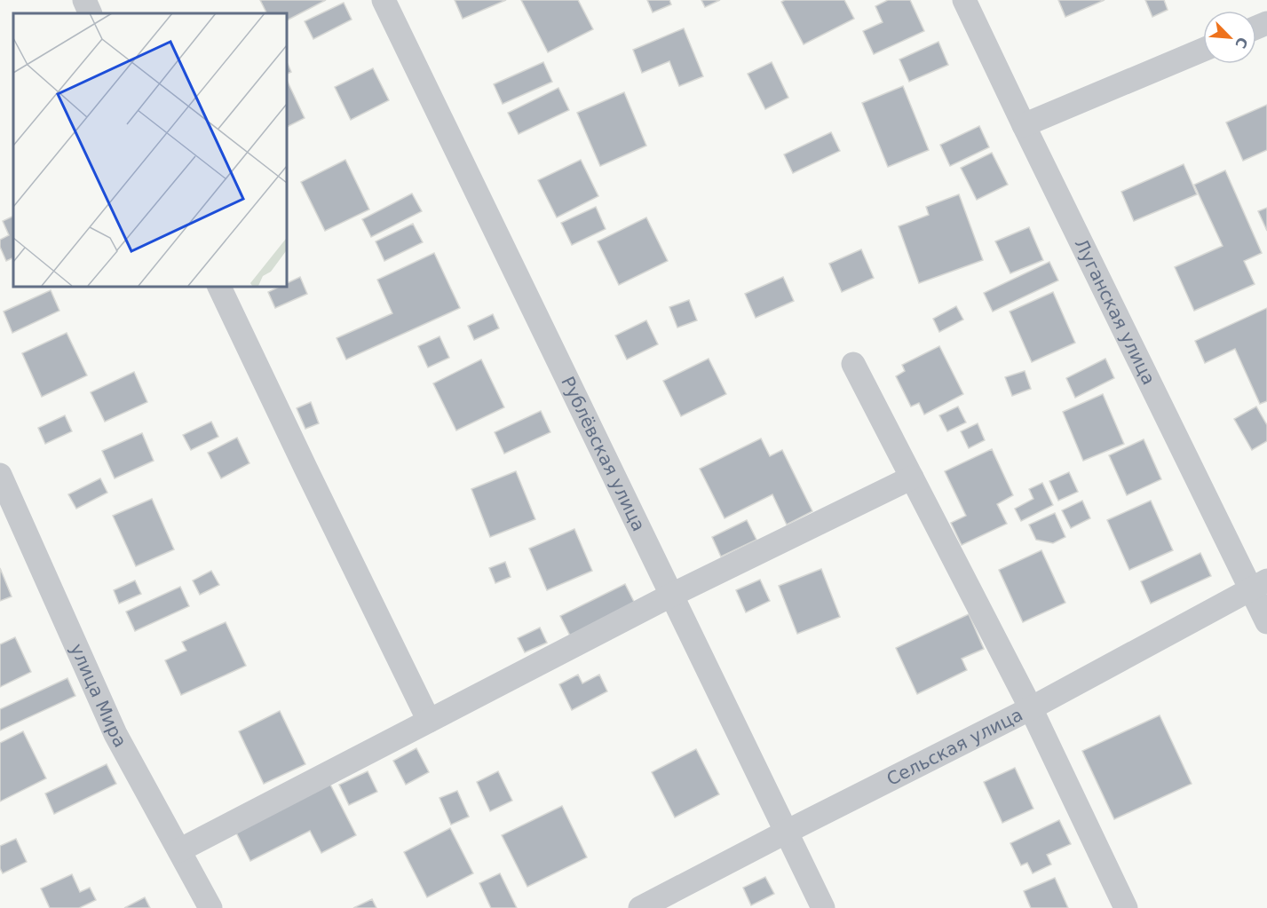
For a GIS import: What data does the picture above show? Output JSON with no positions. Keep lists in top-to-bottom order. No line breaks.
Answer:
{"streets":{"street":["Луганская улица","Рублёвская улица","улица Мира","Сельская улица"]},"crossings":[["Луганская улица","Сельская улица"],["Рублёвская улица","Сельская улица"]],"north":"bottom right"}
